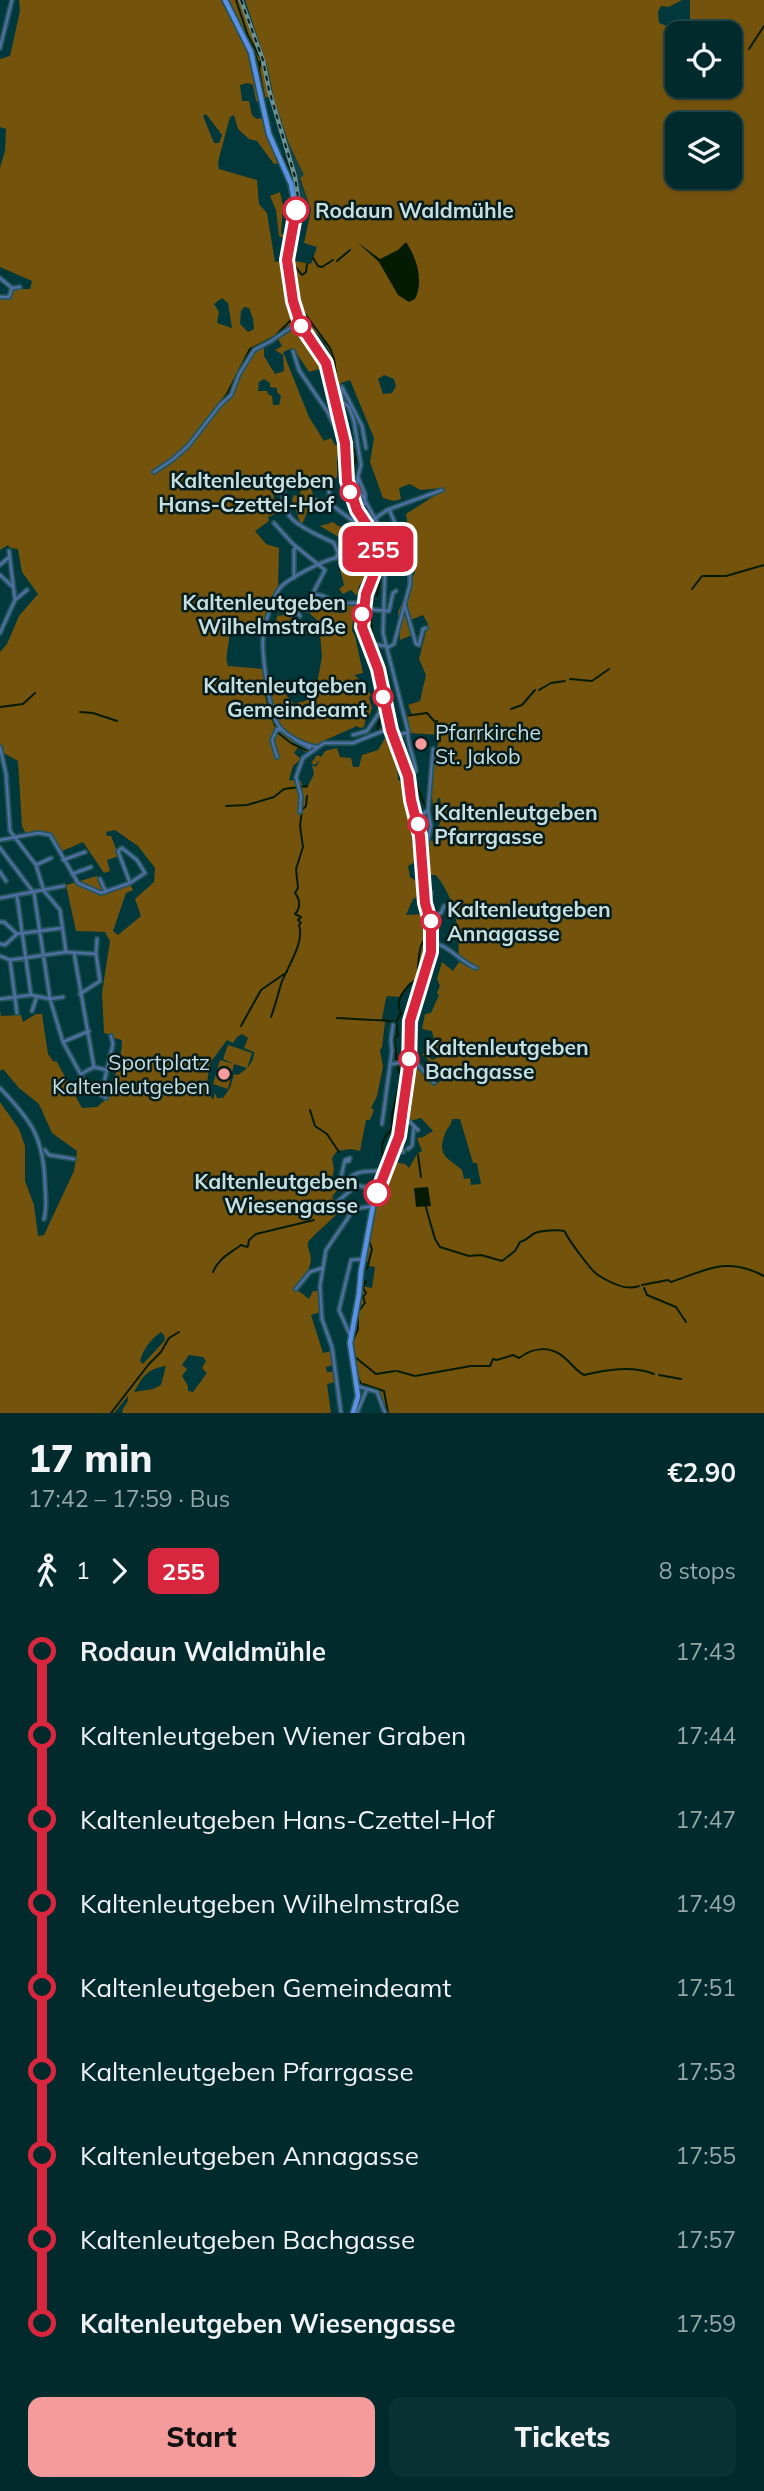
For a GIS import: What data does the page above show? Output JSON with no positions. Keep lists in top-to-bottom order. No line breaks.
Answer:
{"places":["Rodaun Waldmühle","Kaltenleutgeben Hans-Czettel-Hof","Kaltenleutgeben Wilhelmstraße","Kaltenleutgeben Gemeindeamt","Pfarrkirche St. Jakob","Kaltenleutgeben Pfarrgasse","Kaltenleutgeben Annagasse","Kaltenleutgeben Bachgasse","Sportplatz Kaltenleutgeben","Kaltenleutgeben Wiesengasse"],"lines":["bus line 255"],"page":{"on_map":"255","heading":["17 min","17:42 – 17:59 · Bus","€2.90"],"legs":["1","255","8 stops"],"list":[{"name":"Rodaun Waldmühle","value":"17:43"},{"name":"Kaltenleutgeben Wiener Graben","value":"17:44"},{"name":"Kaltenleutgeben Hans-Czettel-Hof","value":"17:47"},{"name":"Kaltenleutgeben Wilhelmstraße","value":"17:49"},{"name":"Kaltenleutgeben Gemeindeamt","value":"17:51"},{"name":"Kaltenleutgeben Pfarrgasse","value":"17:53"},{"name":"Kaltenleutgeben Annagasse","value":"17:55"},{"name":"Kaltenleutgeben Bachgasse","value":"17:57"},{"name":"Kaltenleutgeben Wiesengasse","value":"17:59"}],"buttons":["Start","Tickets"]}}
